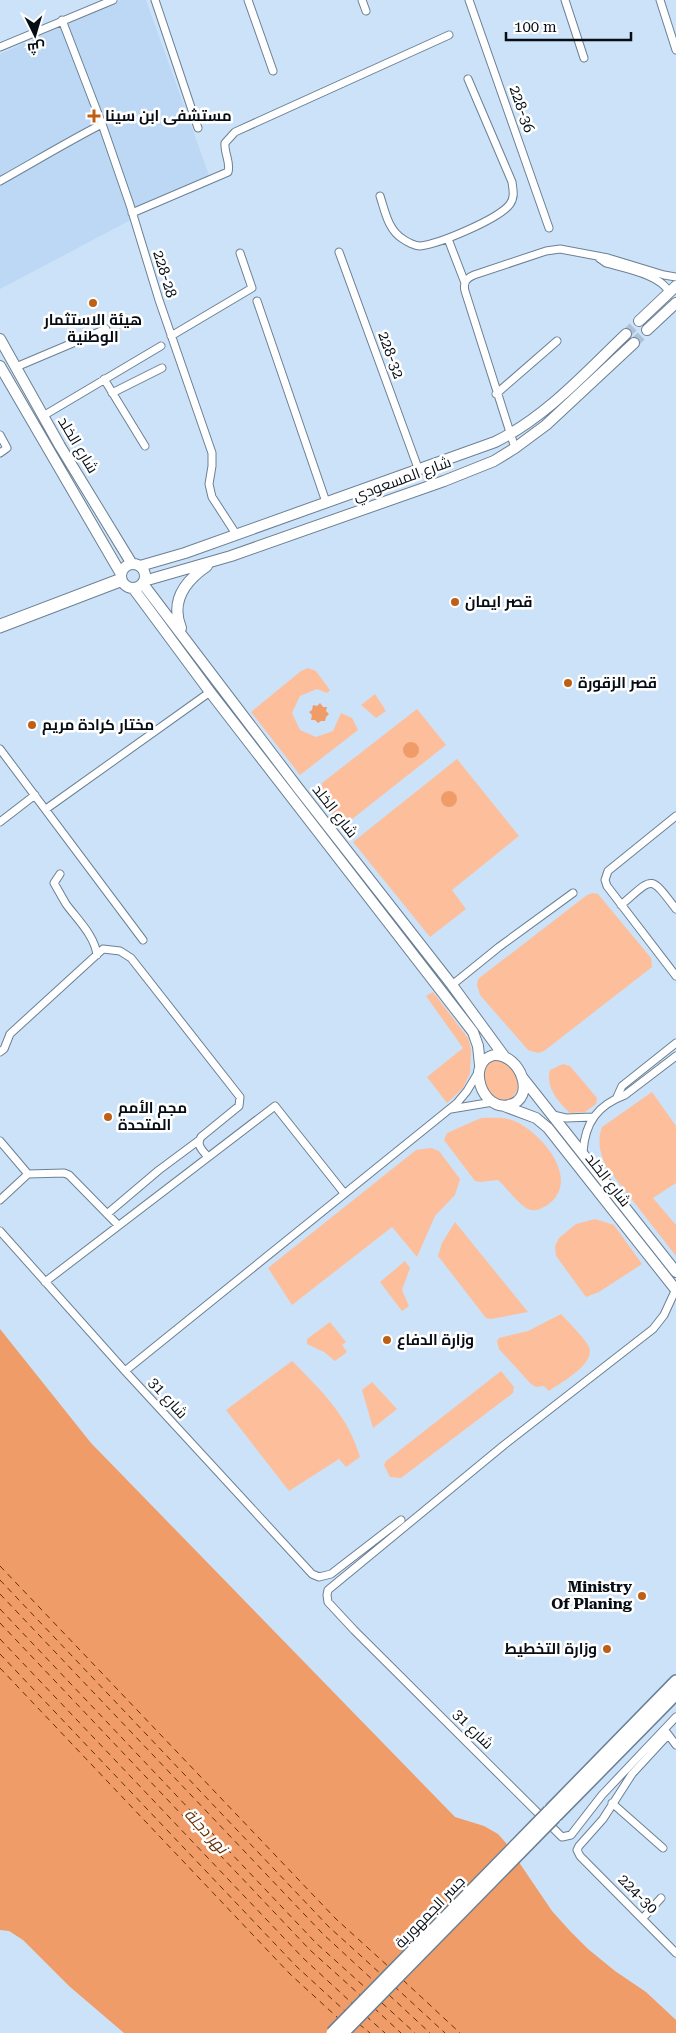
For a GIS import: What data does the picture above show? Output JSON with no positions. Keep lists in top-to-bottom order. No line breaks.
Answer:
{"streets":{"main road":["شارع الخلد","شارع المسعودي","جسر الجمهورية"],"street":["228-36","228-28","228-32","شارع 31","224-30"]},"crossings":[["228-28","شارع المسعودي"],["228-32","شارع المسعودي"],["شارع الخلد","شارع المسعودي"],["شارع الخلد","شارع 31"]],"water":["نهر دجلة"],"places":{"health":["مستشفى ابن سينا"],"other":["هيئة الاستثمار الوطنية","قصر ايمان","قصر الزقورة","مختار كرادة مريم","مجم الأمم المتحدة","وزارة الدفاع","Ministry Of Planing","وزارة التخطيط"]},"scale_bar":"100 m","north":"bottom"}
